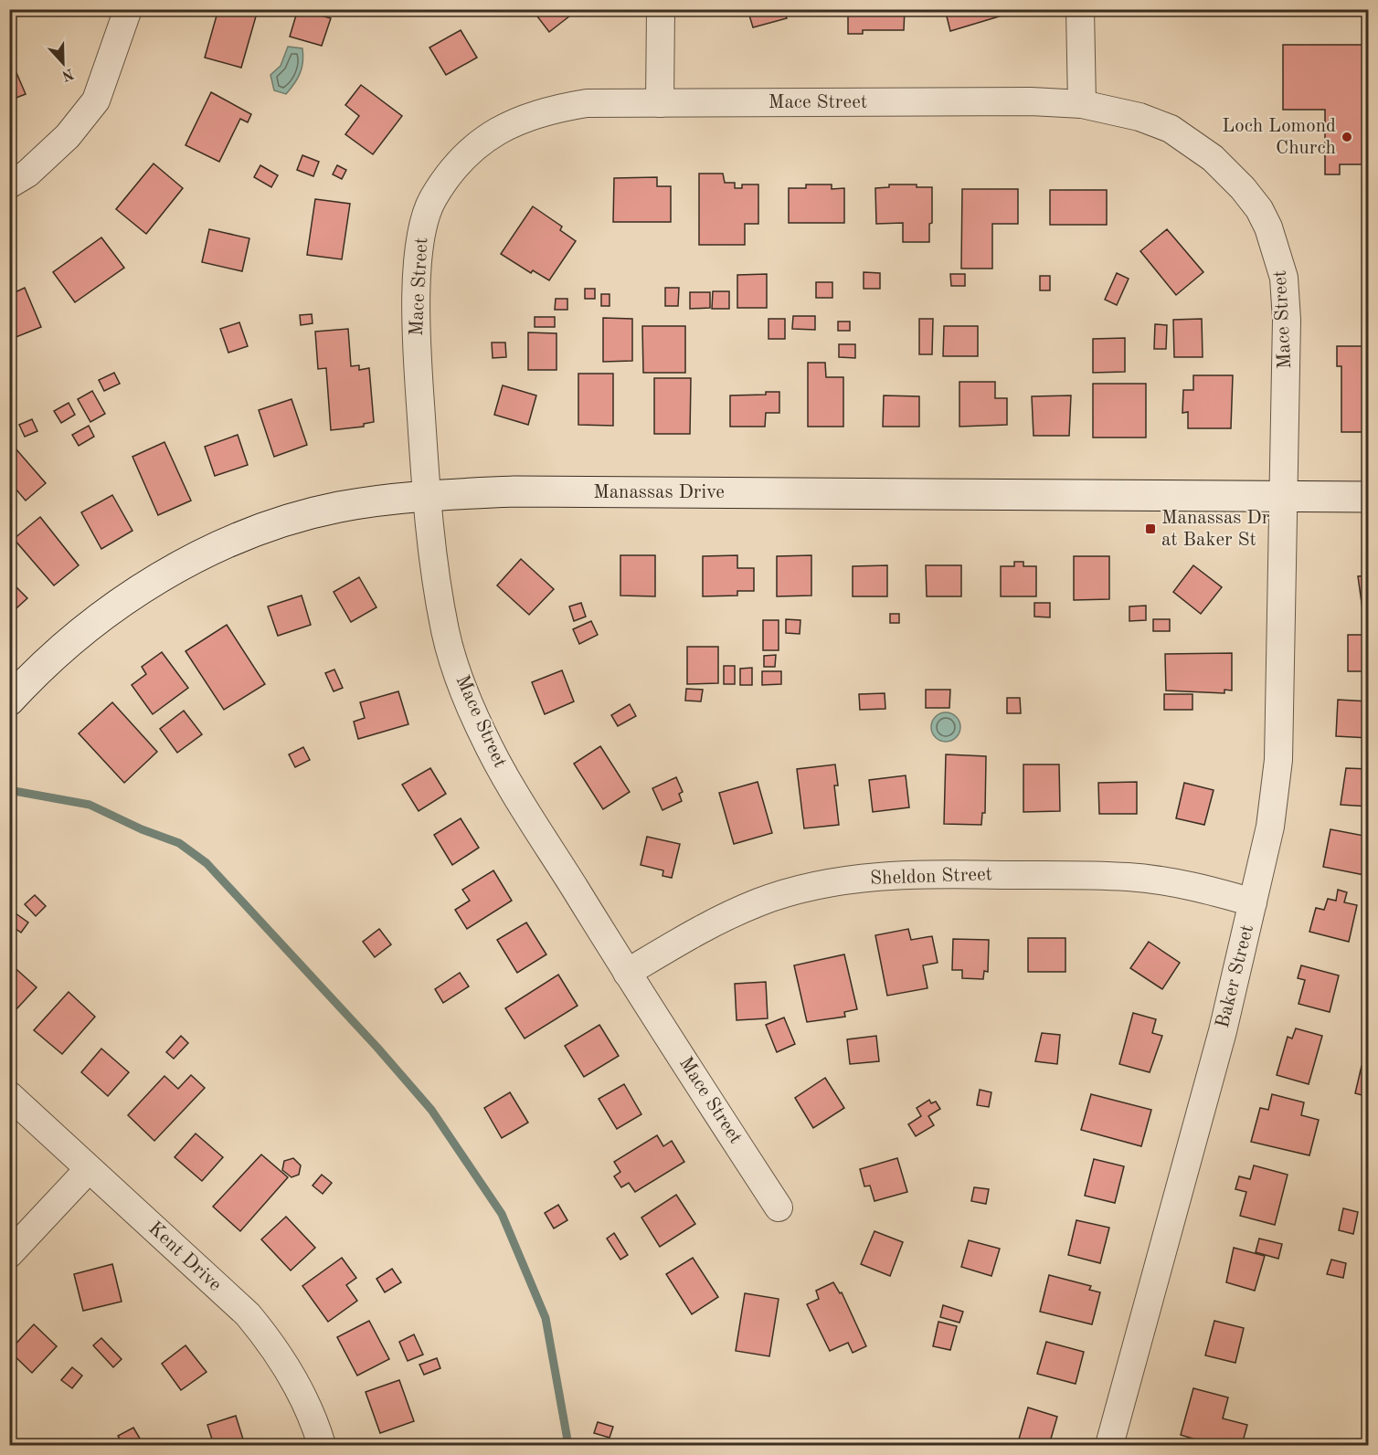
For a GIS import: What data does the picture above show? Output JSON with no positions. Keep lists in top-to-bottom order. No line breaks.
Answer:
{"streets":{"main road":["Manassas Drive"],"street":["Mace Street","Sheldon Street","Baker Street","Kent Drive"]},"crossings":[["Mace Street","Manassas Drive"],["Mace Street","Sheldon Street"],["Mace Street","Baker Street"],["Manassas Drive","Baker Street"],["Sheldon Street","Baker Street"]],"places":{"other":["Loch Lomond Church"],"transit":["Manassas Dr at Baker St"]},"north":"bottom"}
